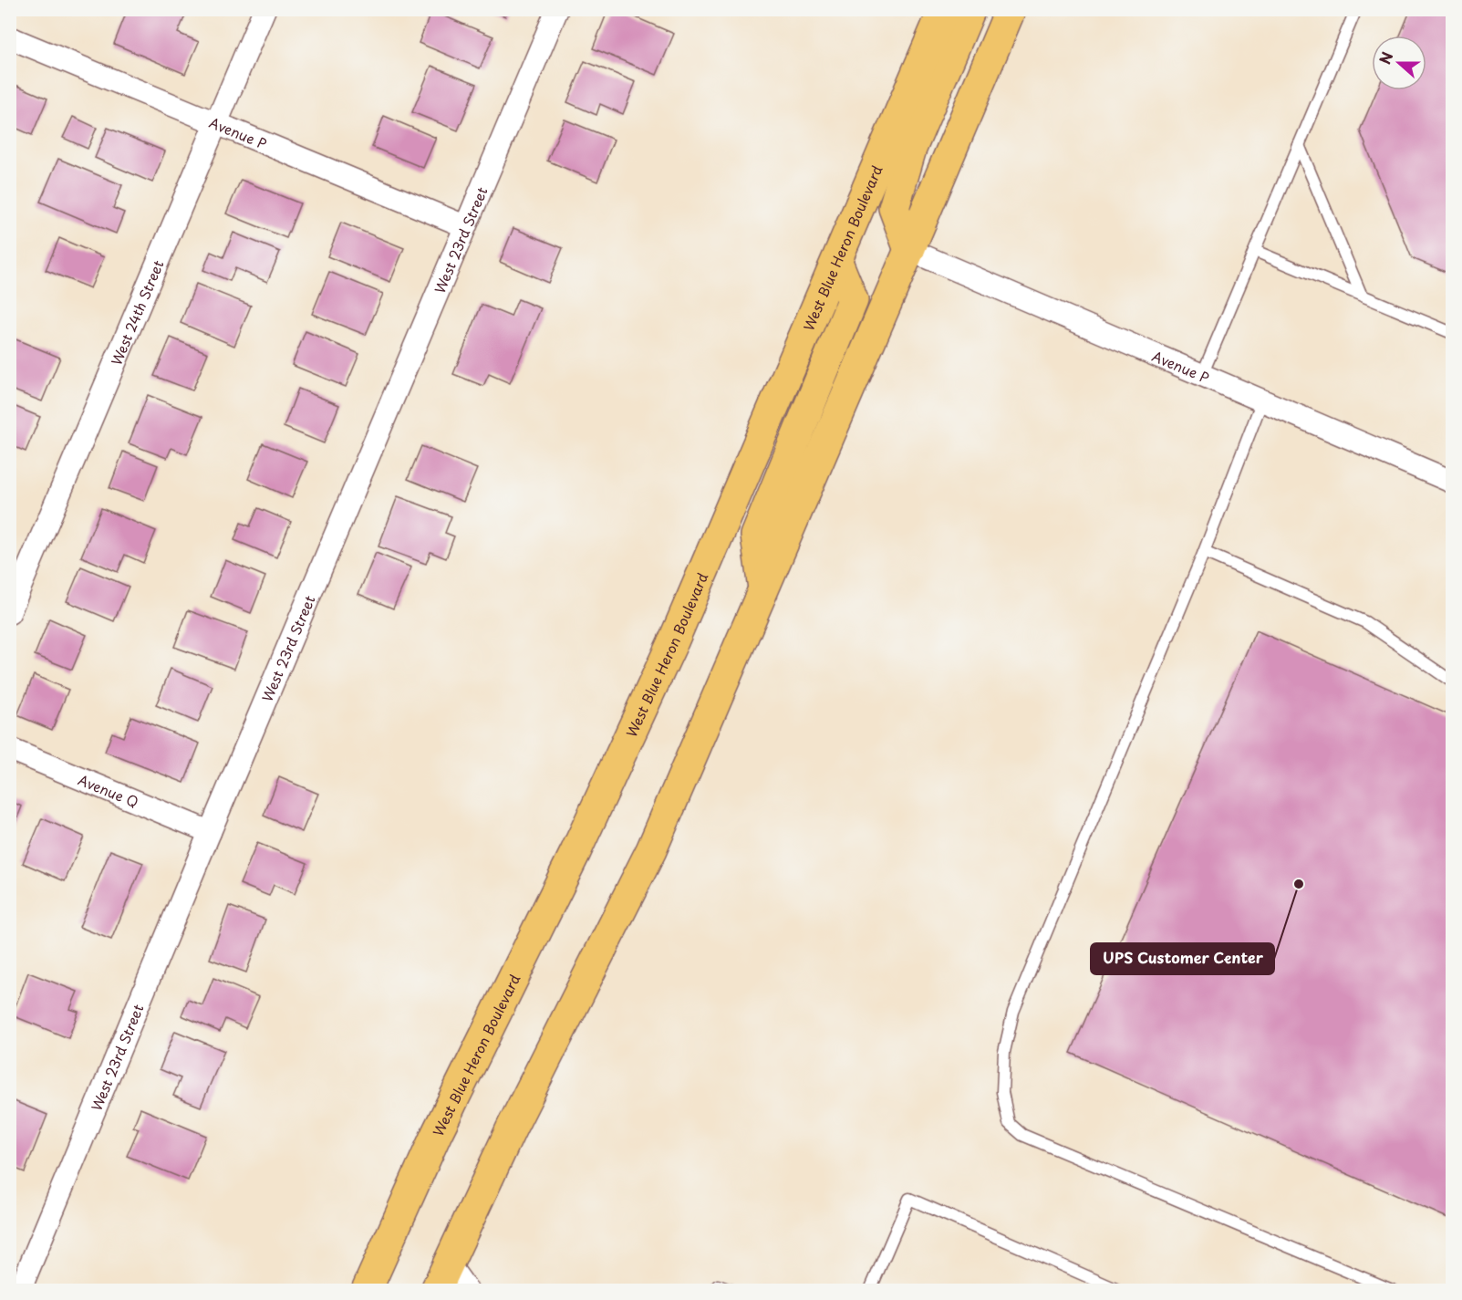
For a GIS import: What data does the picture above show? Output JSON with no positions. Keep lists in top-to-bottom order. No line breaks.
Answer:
{"streets":{"main road":["West Blue Heron Boulevard"],"street":["Avenue P","West 23rd Street","West 24th Street","Avenue Q"]},"crossings":[["Avenue P","West 23rd Street"],["Avenue P","West 24th Street"],["West 23rd Street","Avenue Q"]],"places":["UPS Customer Center"],"north":"left"}
